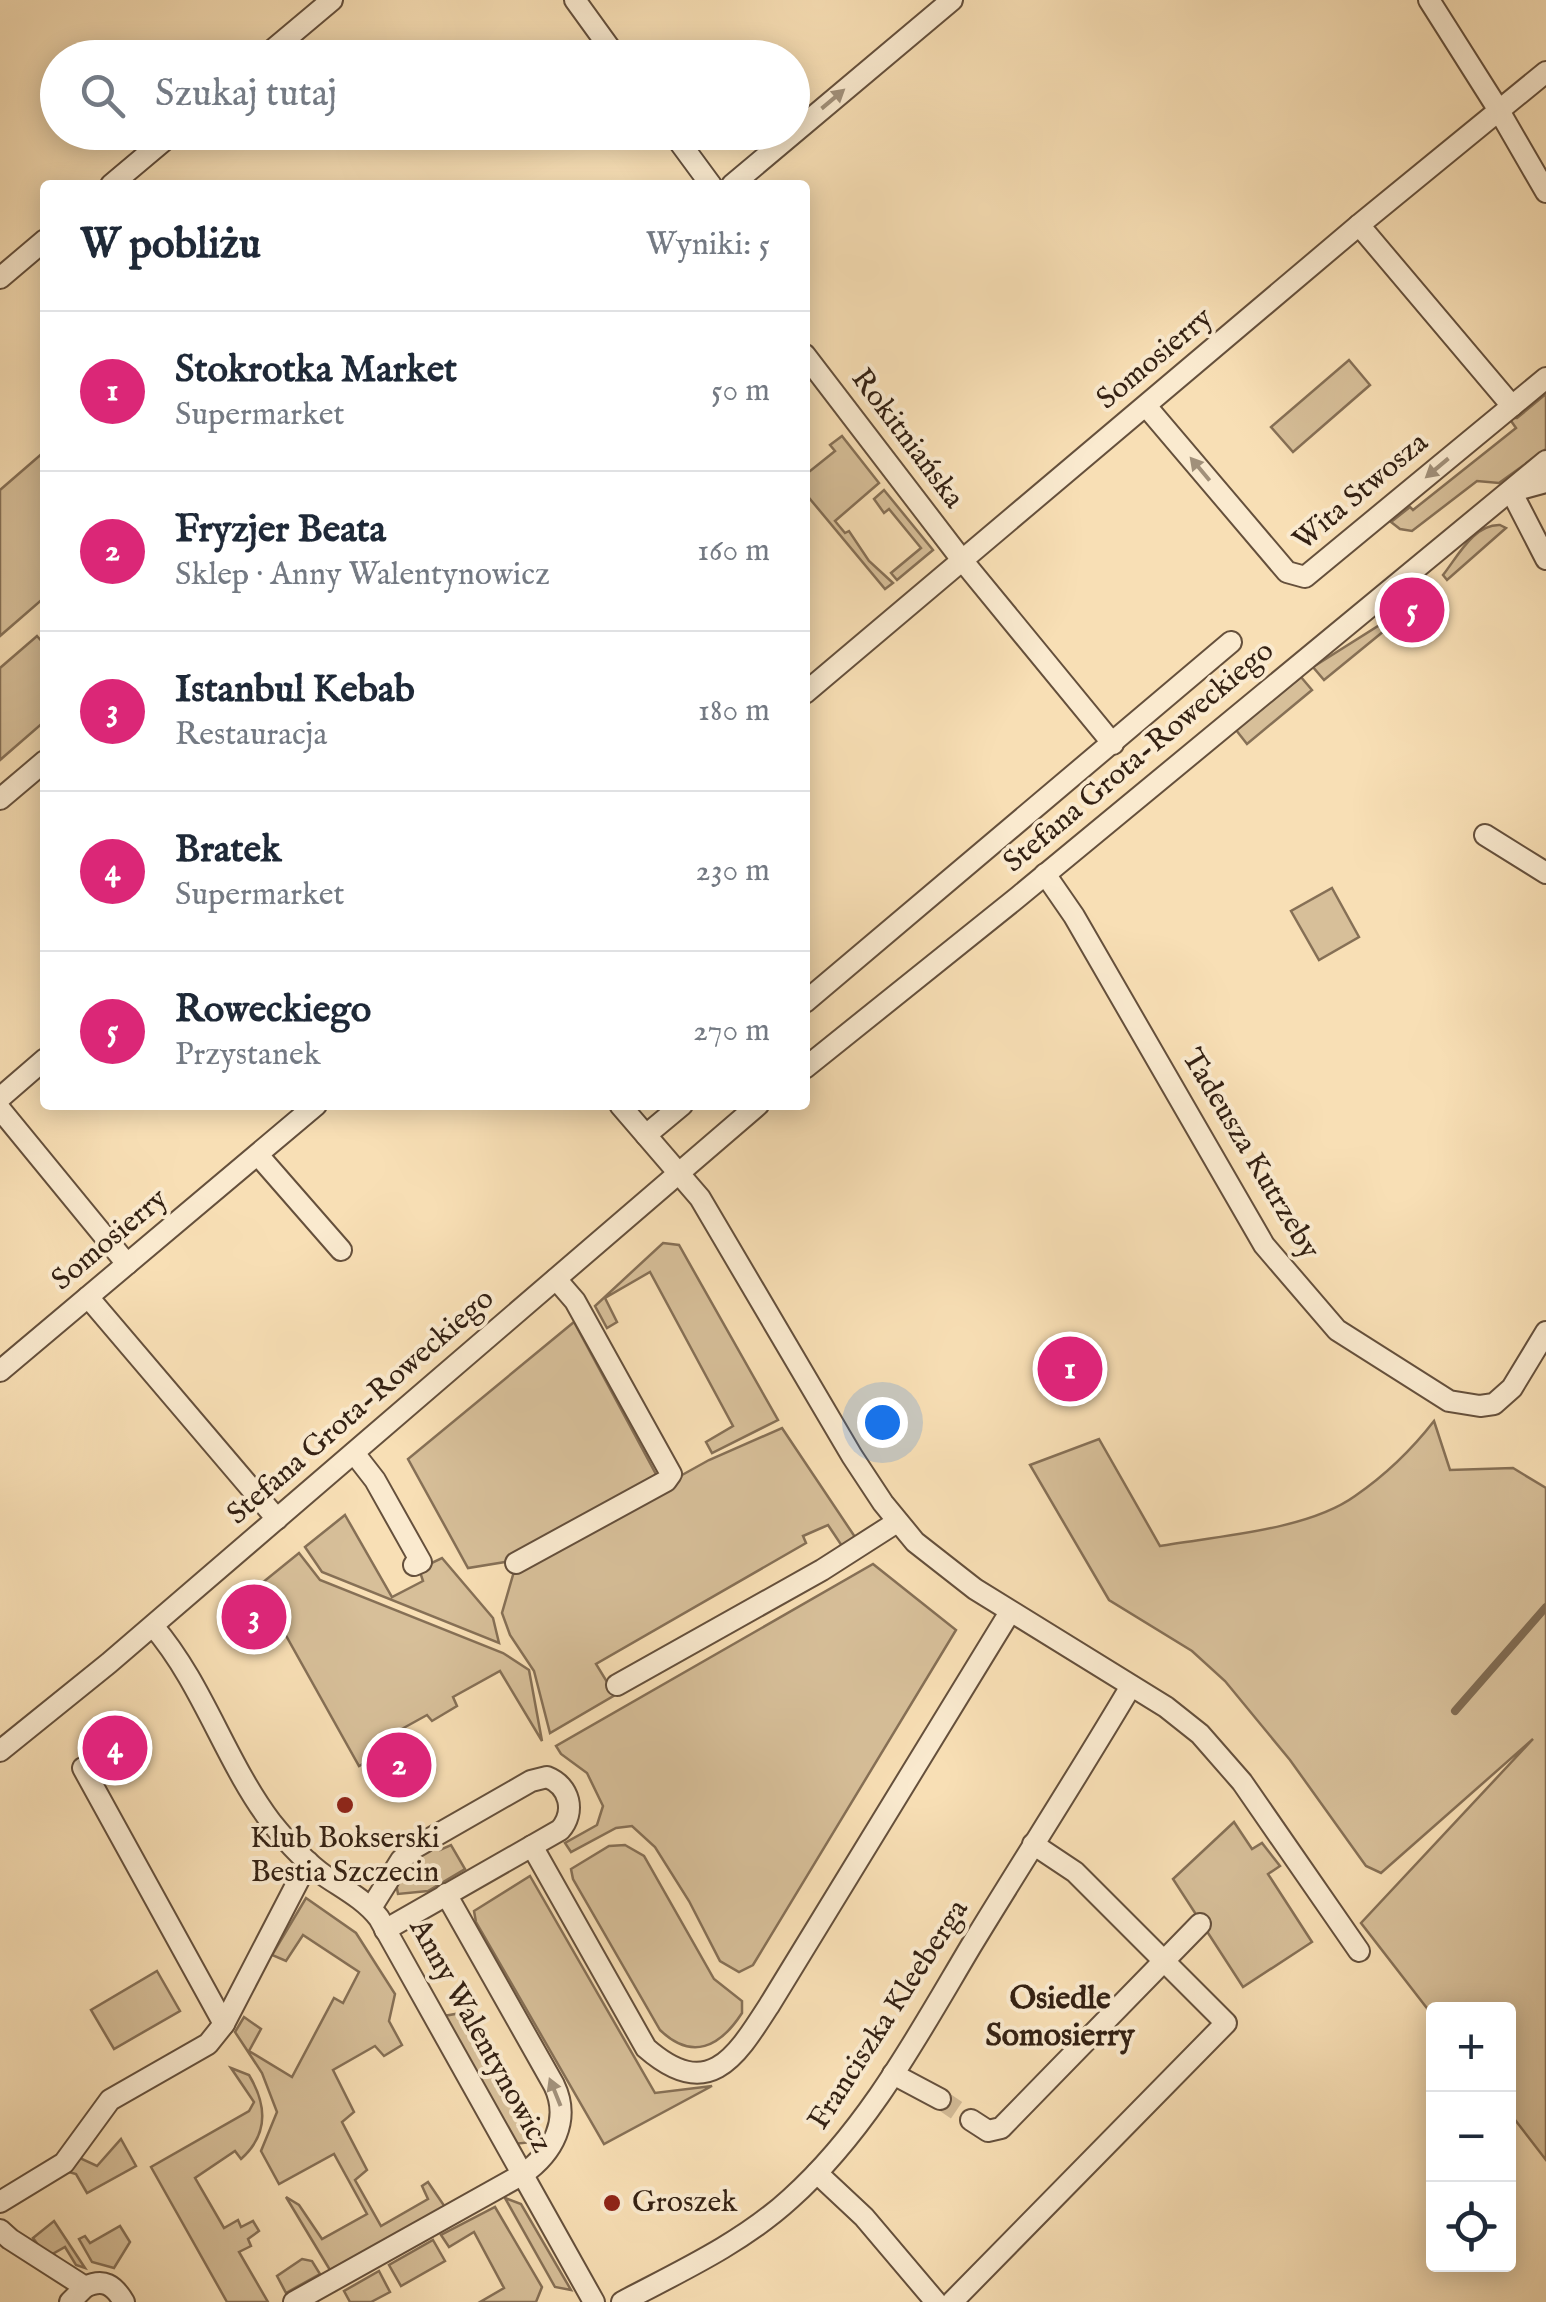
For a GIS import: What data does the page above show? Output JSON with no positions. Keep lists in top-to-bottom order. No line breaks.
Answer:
{"streets":{"street":["Somosierry","Rokitniańska","Wita Stwosza","Stefana Grota-Roweckiego","Tadeusza Kutrzeby","Franciszka Kleeberga","Anny Walentynowicz"]},"crossings":[["Somosierry","Rokitniańska"],["Somosierry","Wita Stwosza"],["Somosierry","Stefana Grota-Roweckiego"],["Rokitniańska","Stefana Grota-Roweckiego"],["Stefana Grota-Roweckiego","Tadeusza Kutrzeby"],["Stefana Grota-Roweckiego","Anny Walentynowicz"]],"districts":["Osiedle Somosierry"],"places":["Klub Bokserski Bestia Szczecin","Groszek"],"page":{"search":"Szukaj tutaj","heading":["W pobliżu","Wyniki: 5"],"list":[{"mark":"1","name":"Stokrotka Market","note":"Supermarket","value":"50 m"},{"mark":"2","name":"Fryzjer Beata","note":"Sklep · Anny Walentynowicz","value":"160 m"},{"mark":"3","name":"Istanbul Kebab","note":"Restauracja","value":"180 m"},{"mark":"4","name":"Bratek","note":"Supermarket","value":"230 m"},{"mark":"5","name":"Roweckiego","note":"Przystanek","value":"270 m"}],"pins":["5","1","3","4","2"],"map_buttons":["+","−"]}}
